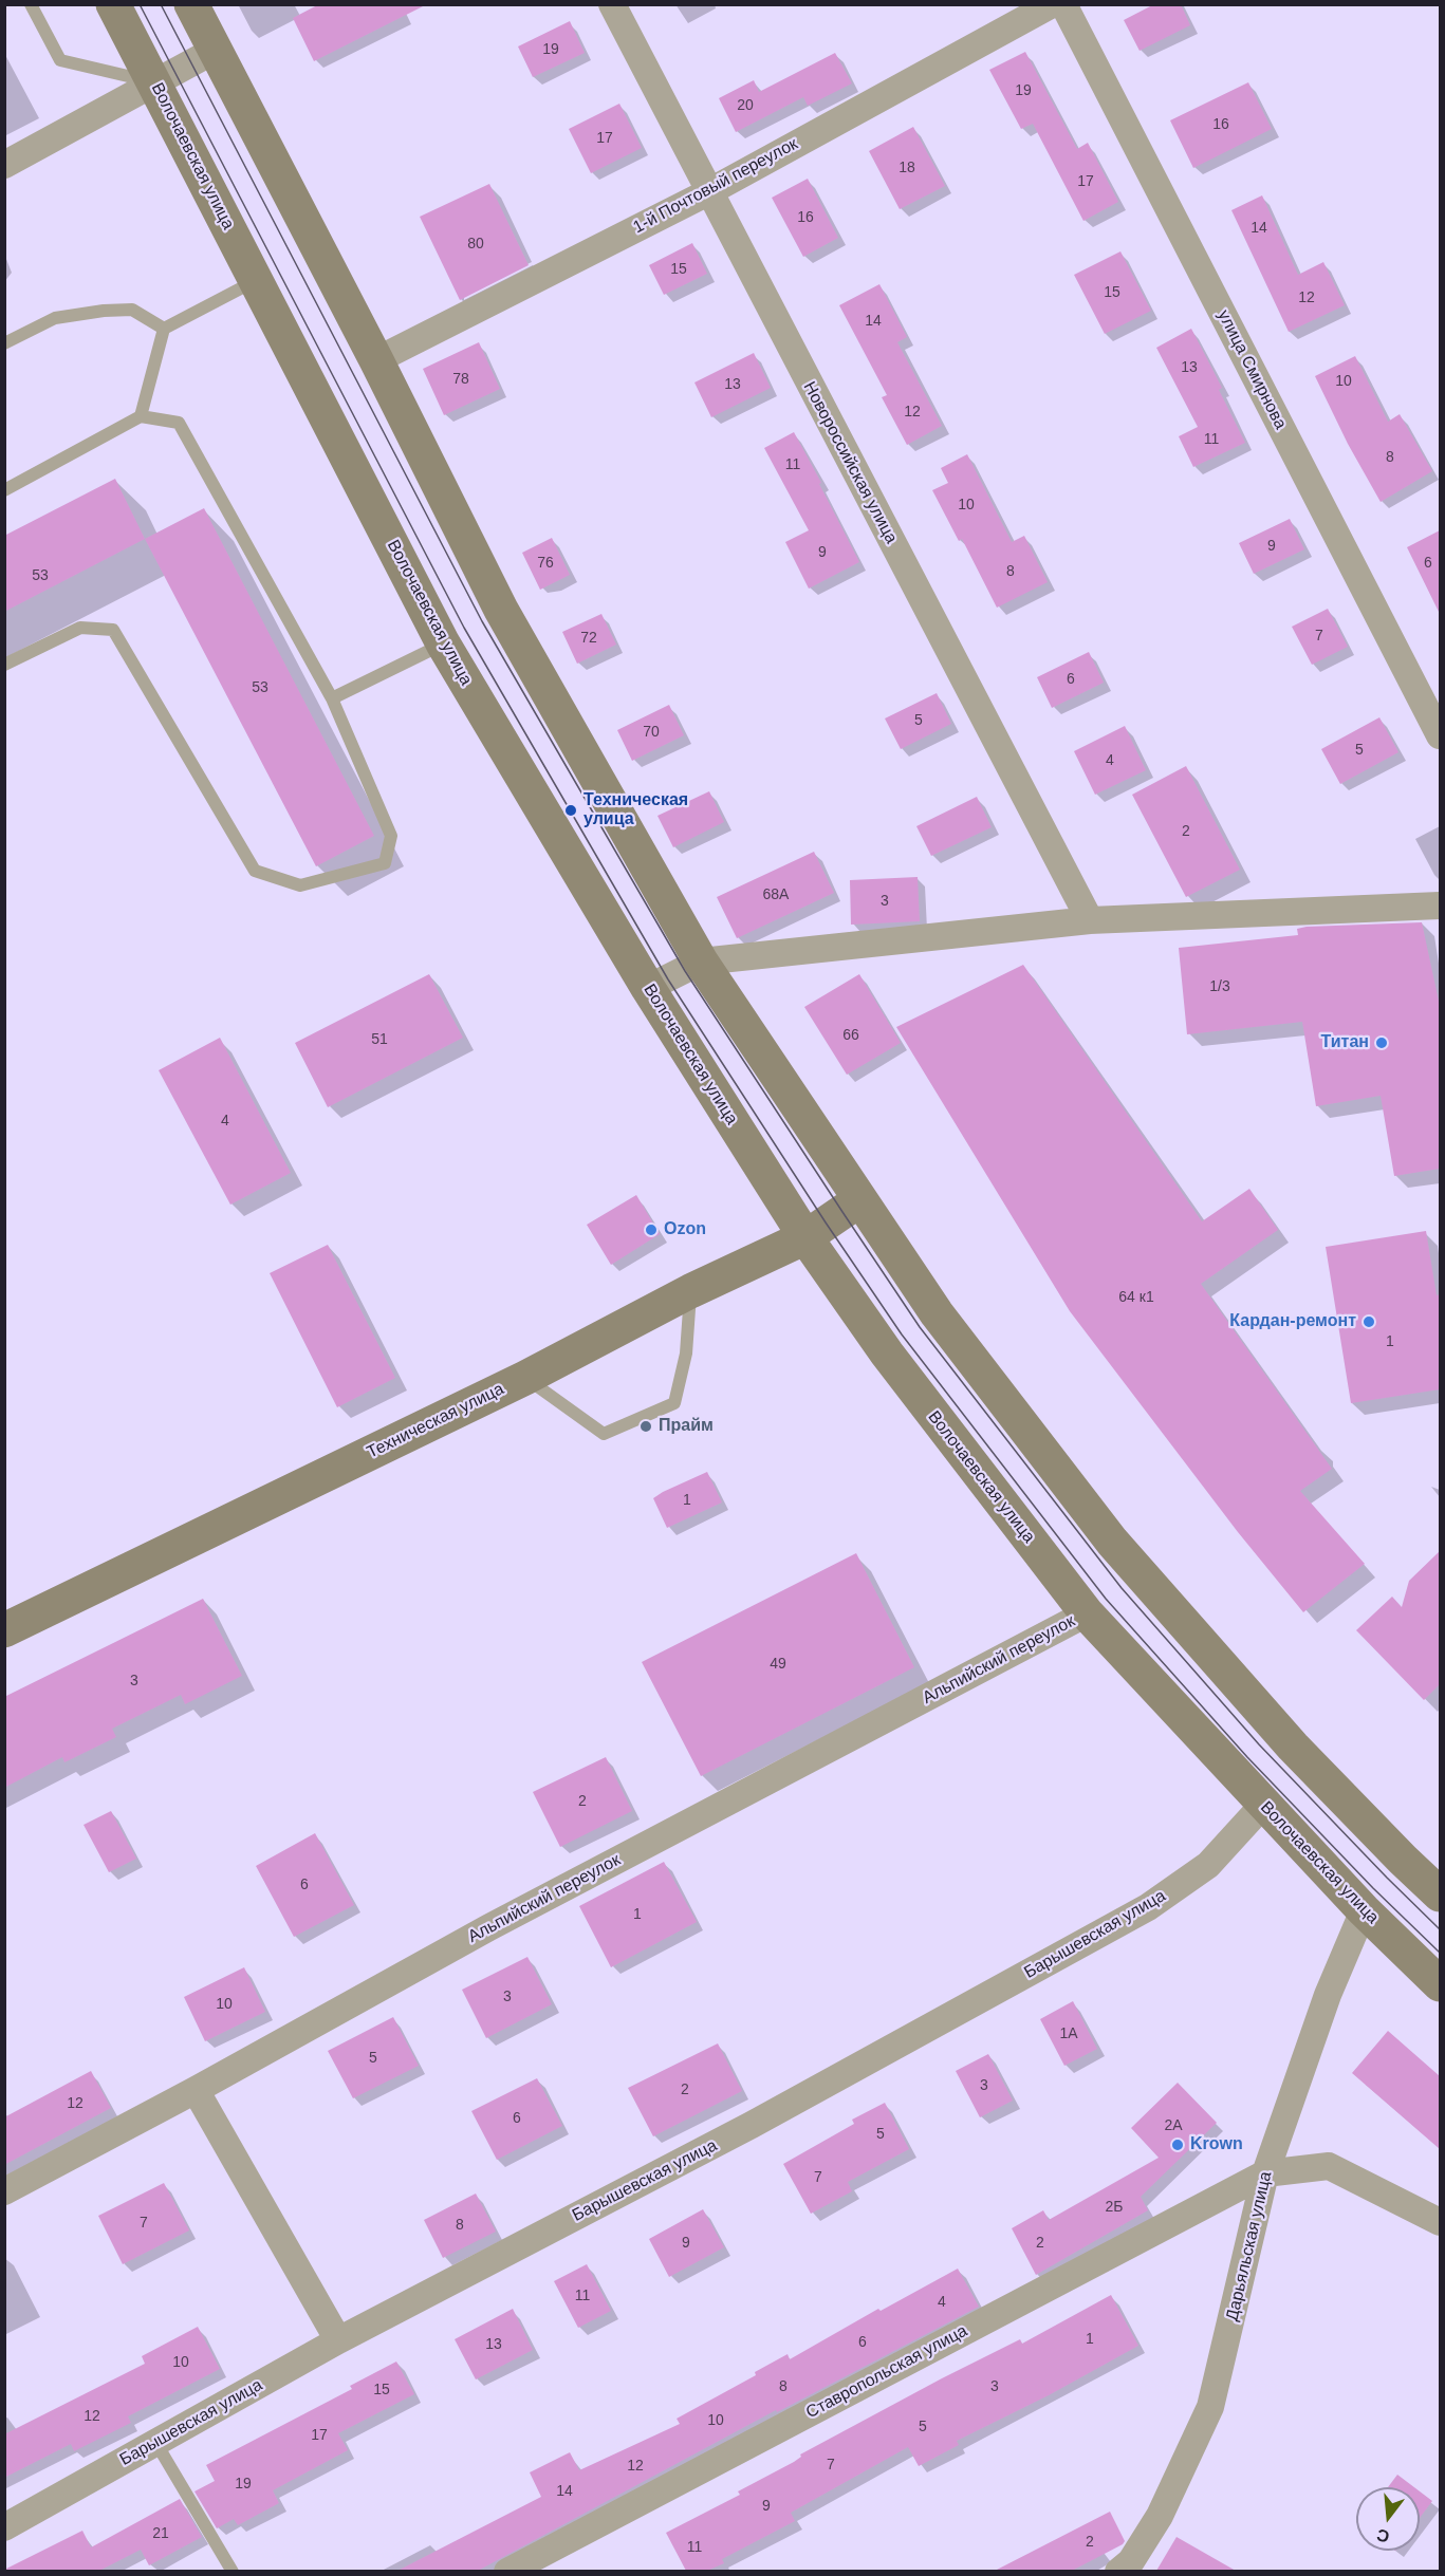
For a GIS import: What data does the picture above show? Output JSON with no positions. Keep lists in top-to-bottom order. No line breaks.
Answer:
{"streets":{"main road":["Волочаевская улица","Техническая улица"],"street":["1-й Почтовый переулок","улица Смирнова","Новороссийская улица","Альпийский переулок","Барышевская улица","Дарьяльская улица","Ставропольская улица"]},"crossings":[["Волочаевская улица","Техническая улица"],["Волочаевская улица","Альпийский переулок"],["Волочаевская улица","Барышевская улица"],["Волочаевская улица","Дарьяльская улица"],["1-й Почтовый переулок","Новороссийская улица"],["Дарьяльская улица","Ставропольская улица"]],"places":["Техническая улица","Титан","Ozon","Кардан-ремонт","Прайм","Krown"],"house_numbers":["19","19","20","16","17","18","17","16","14","80","15","15","12","14","13","78","10","13","12","11","8","11","10","9","9","76","6","8","53","7","72","6","53","5","70","5","4","2","68А","3","1/3","66","51","4","64 к1","1","1","49","3","2","6","1","3","10","1А","5","3","2","12","6","2А","5","7","2Б","7","8","9","2","11","4","1","6","13","10","8","3","15","12","10","5","17","7","12","19","14","9","21","2","11"],"north":"bottom"}
